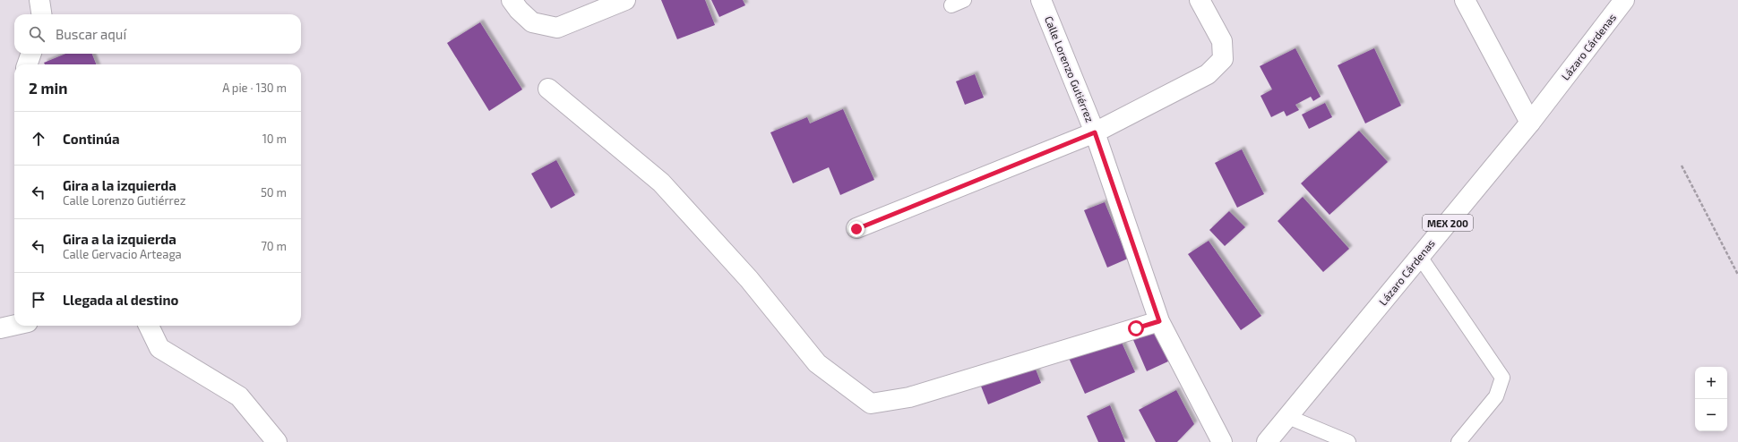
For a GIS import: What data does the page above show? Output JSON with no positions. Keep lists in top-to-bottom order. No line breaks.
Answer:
{"streets":{"street":["Lázaro Cárdenas","Calle Lorenzo Gutiérrez","MEX 200"]},"page":{"search":"Buscar aquí","heading":["2 min","A pie · 130 m"],"list":[["Continúa","10 m"],["Gira a la izquierda","Calle Lorenzo Gutiérrez","50 m"],["Gira a la izquierda","Calle Gervacio Arteaga","70 m"],"Llegada al destino"],"map_buttons":["+","−"]}}
